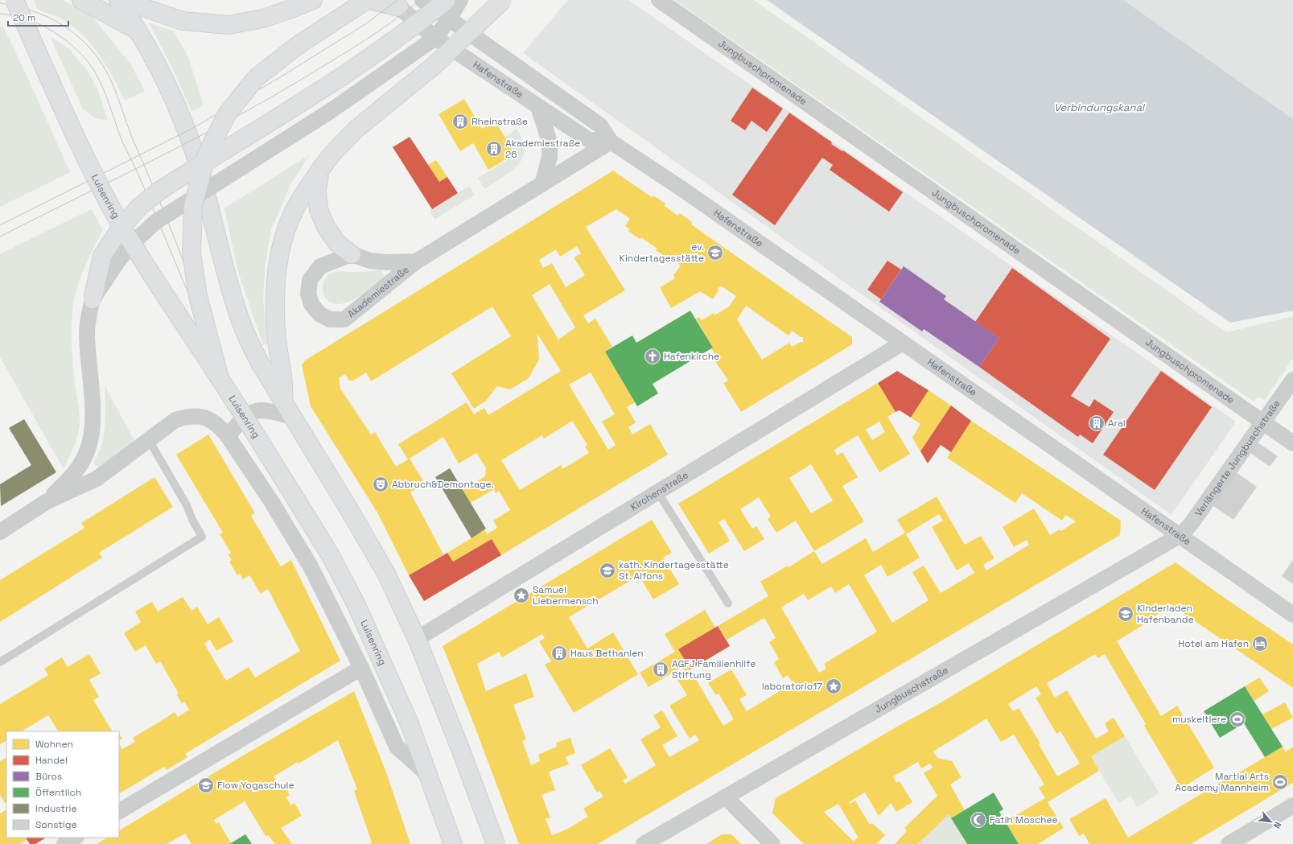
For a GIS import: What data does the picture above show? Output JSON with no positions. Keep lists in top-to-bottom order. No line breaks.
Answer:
{"streets":{"main road":["Luisenring"],"street":["Jungbuschpromenade","Hafenstraße","Akademiestraße","Verlängerte Jungbuschstraße","Kirchenstraße","Jungbuschstraße"]},"crossings":[["Jungbuschpromenade","Verlängerte Jungbuschstraße"],["Hafenstraße","Akademiestraße"],["Hafenstraße","Verlängerte Jungbuschstraße"],["Hafenstraße","Kirchenstraße"],["Hafenstraße","Jungbuschstraße"],["Verlängerte Jungbuschstraße","Jungbuschstraße"]],"water":["Verbindungskanal"],"places":{"building":["Rheinstraße","Akademiestraße 26","Aral","Haus Bethanien","AGFJ Familienhilfe Stiftung"],"school or university":["ev. Kindertagesstätte","kath. Kindertagesstätte St. Alfons","Kinderladen Hafenbande","Flow Yogaschule"],"church":["Hafenkirche"],"theatre":["Abbruch&Demontage."],"place":["Samuel Liebermensch","laboratorio17"],"hotel":["Hotel am Hafen"],"sports":["muskeltiere","Martial Arts Academy Mannheim"],"mosque":["Fatih Moschee"]},"legend":["Wohnen","Handel","Büros","Öffentlich","Industrie","Sonstige"],"scale_bar":"20 m","north":"bottom right"}
